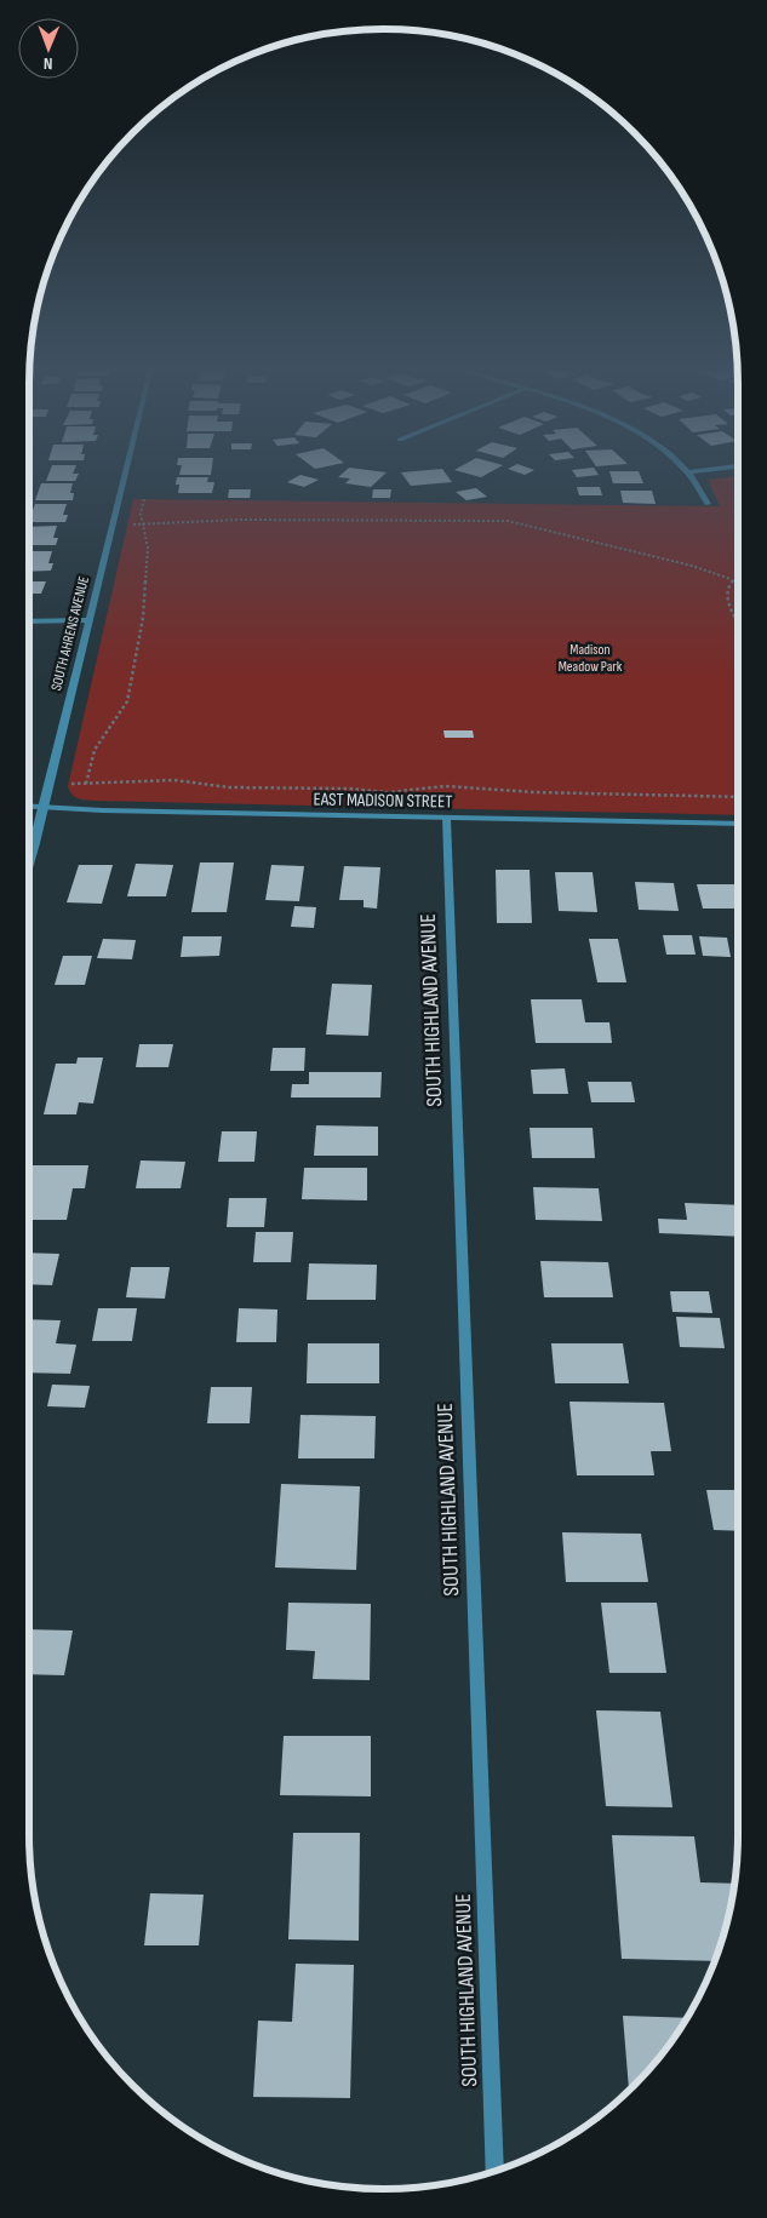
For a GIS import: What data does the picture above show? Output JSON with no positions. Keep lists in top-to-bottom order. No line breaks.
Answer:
{"streets":{"street":["SOUTH AHRENS AVENUE","EAST MADISON STREET","SOUTH HIGHLAND AVENUE"]},"crossings":[["SOUTH AHRENS AVENUE","EAST MADISON STREET"],["EAST MADISON STREET","SOUTH HIGHLAND AVENUE"]],"parks":["Madison Meadow Park"],"north":"bottom"}
